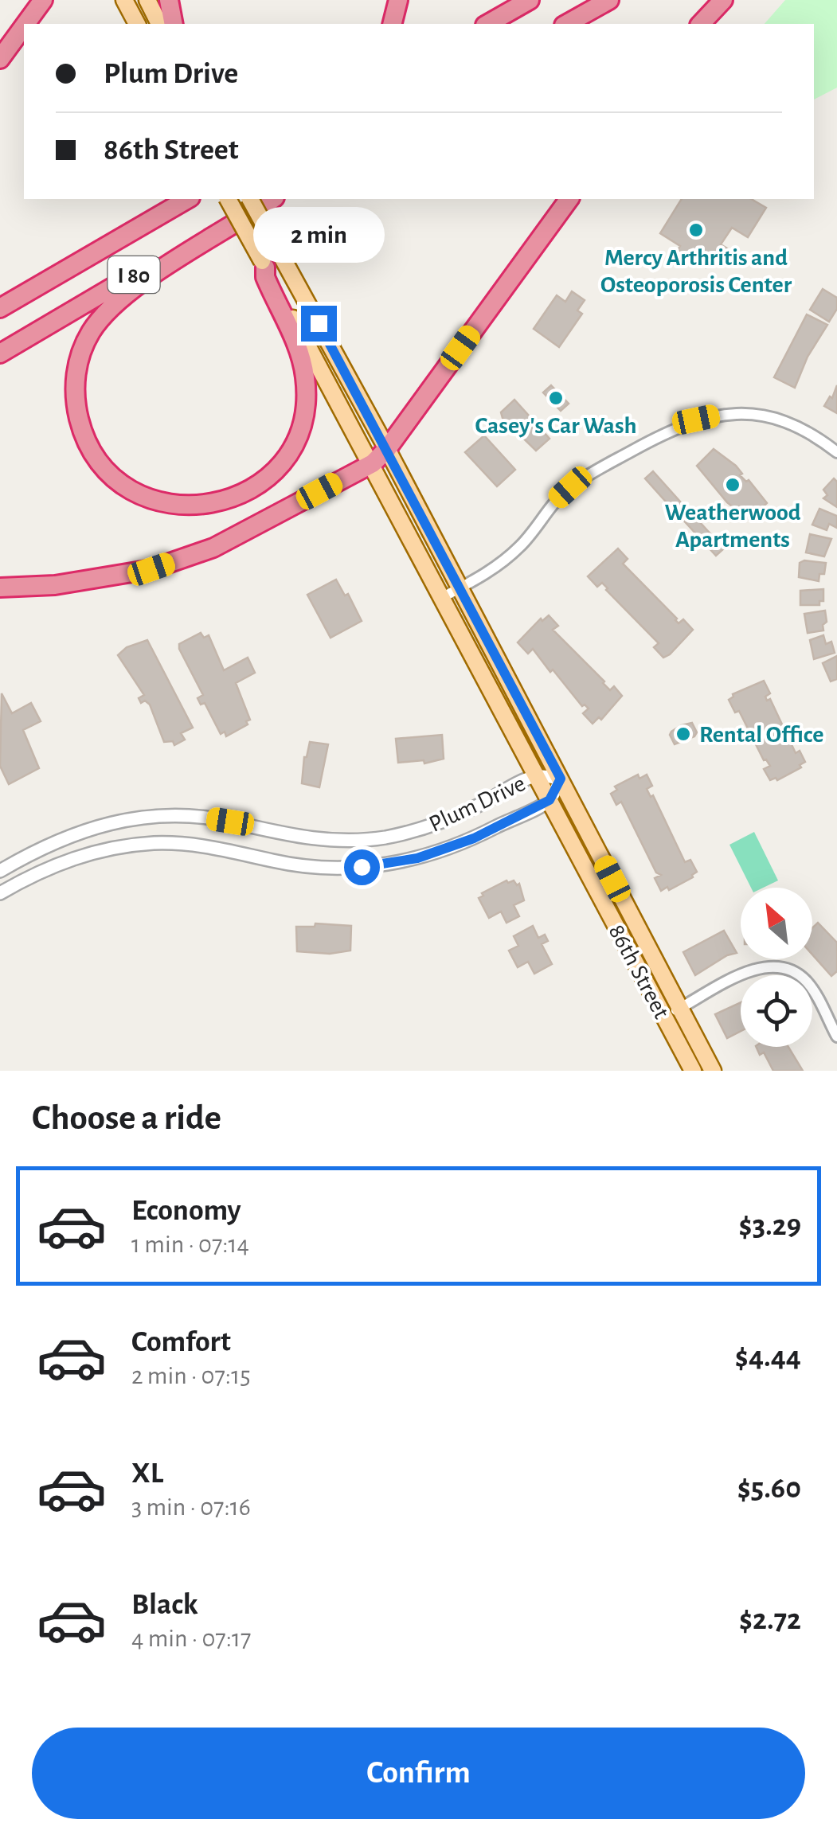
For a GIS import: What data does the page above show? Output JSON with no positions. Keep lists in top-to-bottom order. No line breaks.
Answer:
{"streets":{"highway":["I 80"],"main road":["86th Street"],"street":["Plum Drive"]},"crossings":[["Plum Drive","86th Street"]],"places":["Mercy Arthritis and Osteoporosis Center","Casey's Car Wash","Weatherwood Apartments","Rental Office"],"north":"top left","page":{"banner":["Plum Drive","86th Street"],"bubble":"2 min","heading":"Choose a ride","list":[{"name":"Economy","note":"1 min · 07:14","value":"$3.29"},{"name":"Comfort","note":"2 min · 07:15","value":"$4.44"},{"name":"XL","note":"3 min · 07:16","value":"$5.60"},{"name":"Black","note":"4 min · 07:17","value":"$2.72"}],"buttons":"Confirm"}}
